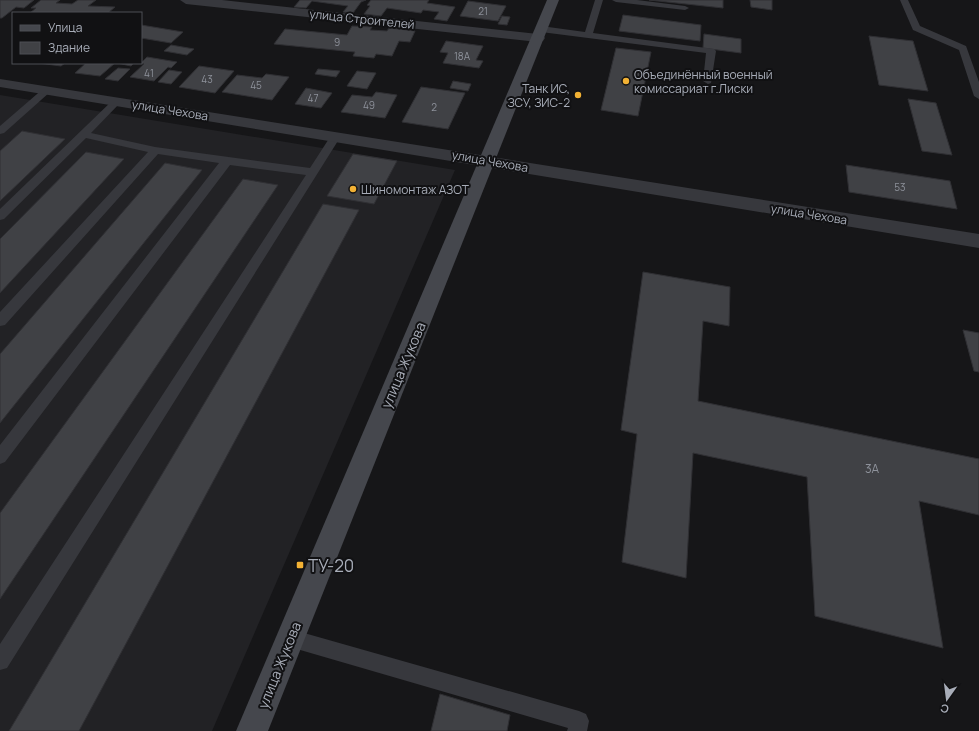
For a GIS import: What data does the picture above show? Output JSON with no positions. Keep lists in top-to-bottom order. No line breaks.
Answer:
{"streets":{"street":["улица Строителей","улица Чехова","улица Жукова"]},"crossings":[["улица Строителей","улица Жукова"],["улица Чехова","улица Жукова"]],"places":{"other":["Объединённый военный комиссариат г.Лиски","Танк ИС, ЗСУ, ЗИС-2","Шиномонтаж АЗОТ"],"transit":["ТУ-20"]},"house_numbers":["21","9","18А","41","43","45","47","49","2","53","3А"],"legend":["Улица","Здание"],"north":"bottom"}
